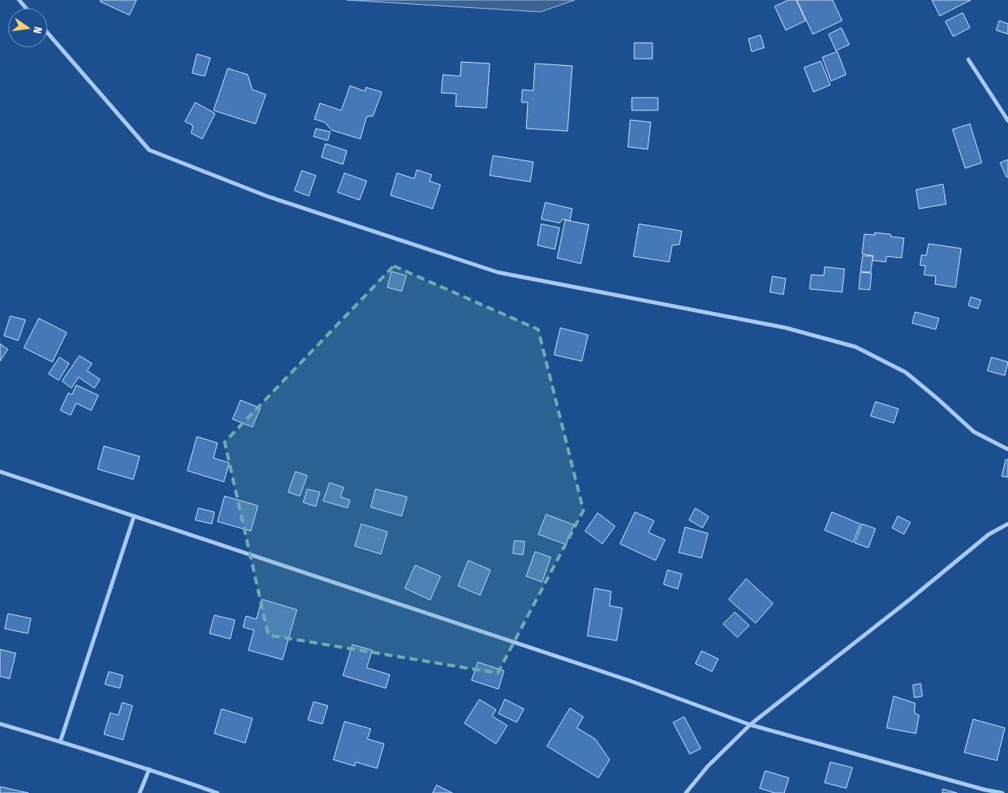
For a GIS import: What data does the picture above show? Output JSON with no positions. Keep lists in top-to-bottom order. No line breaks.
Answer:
{"north":"right"}
